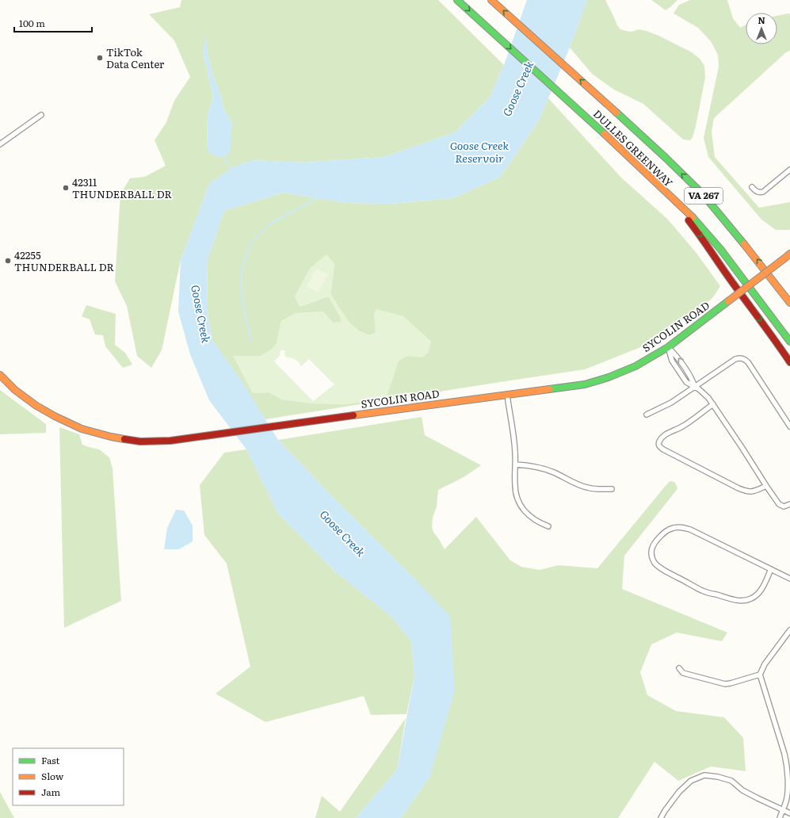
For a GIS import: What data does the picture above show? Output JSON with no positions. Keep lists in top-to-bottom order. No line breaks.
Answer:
{"streets":{"main road":["DULLES GREENWAY","VA 267","SYCOLIN ROAD"]},"water":["Goose Creek","Goose Creek Reservoir"],"places":["TikTok Data Center","42311 THUNDERBALL DR","42255 THUNDERBALL DR"],"legend":["Fast","Slow","Jam"],"scale_bar":"100 m","north":"top"}
